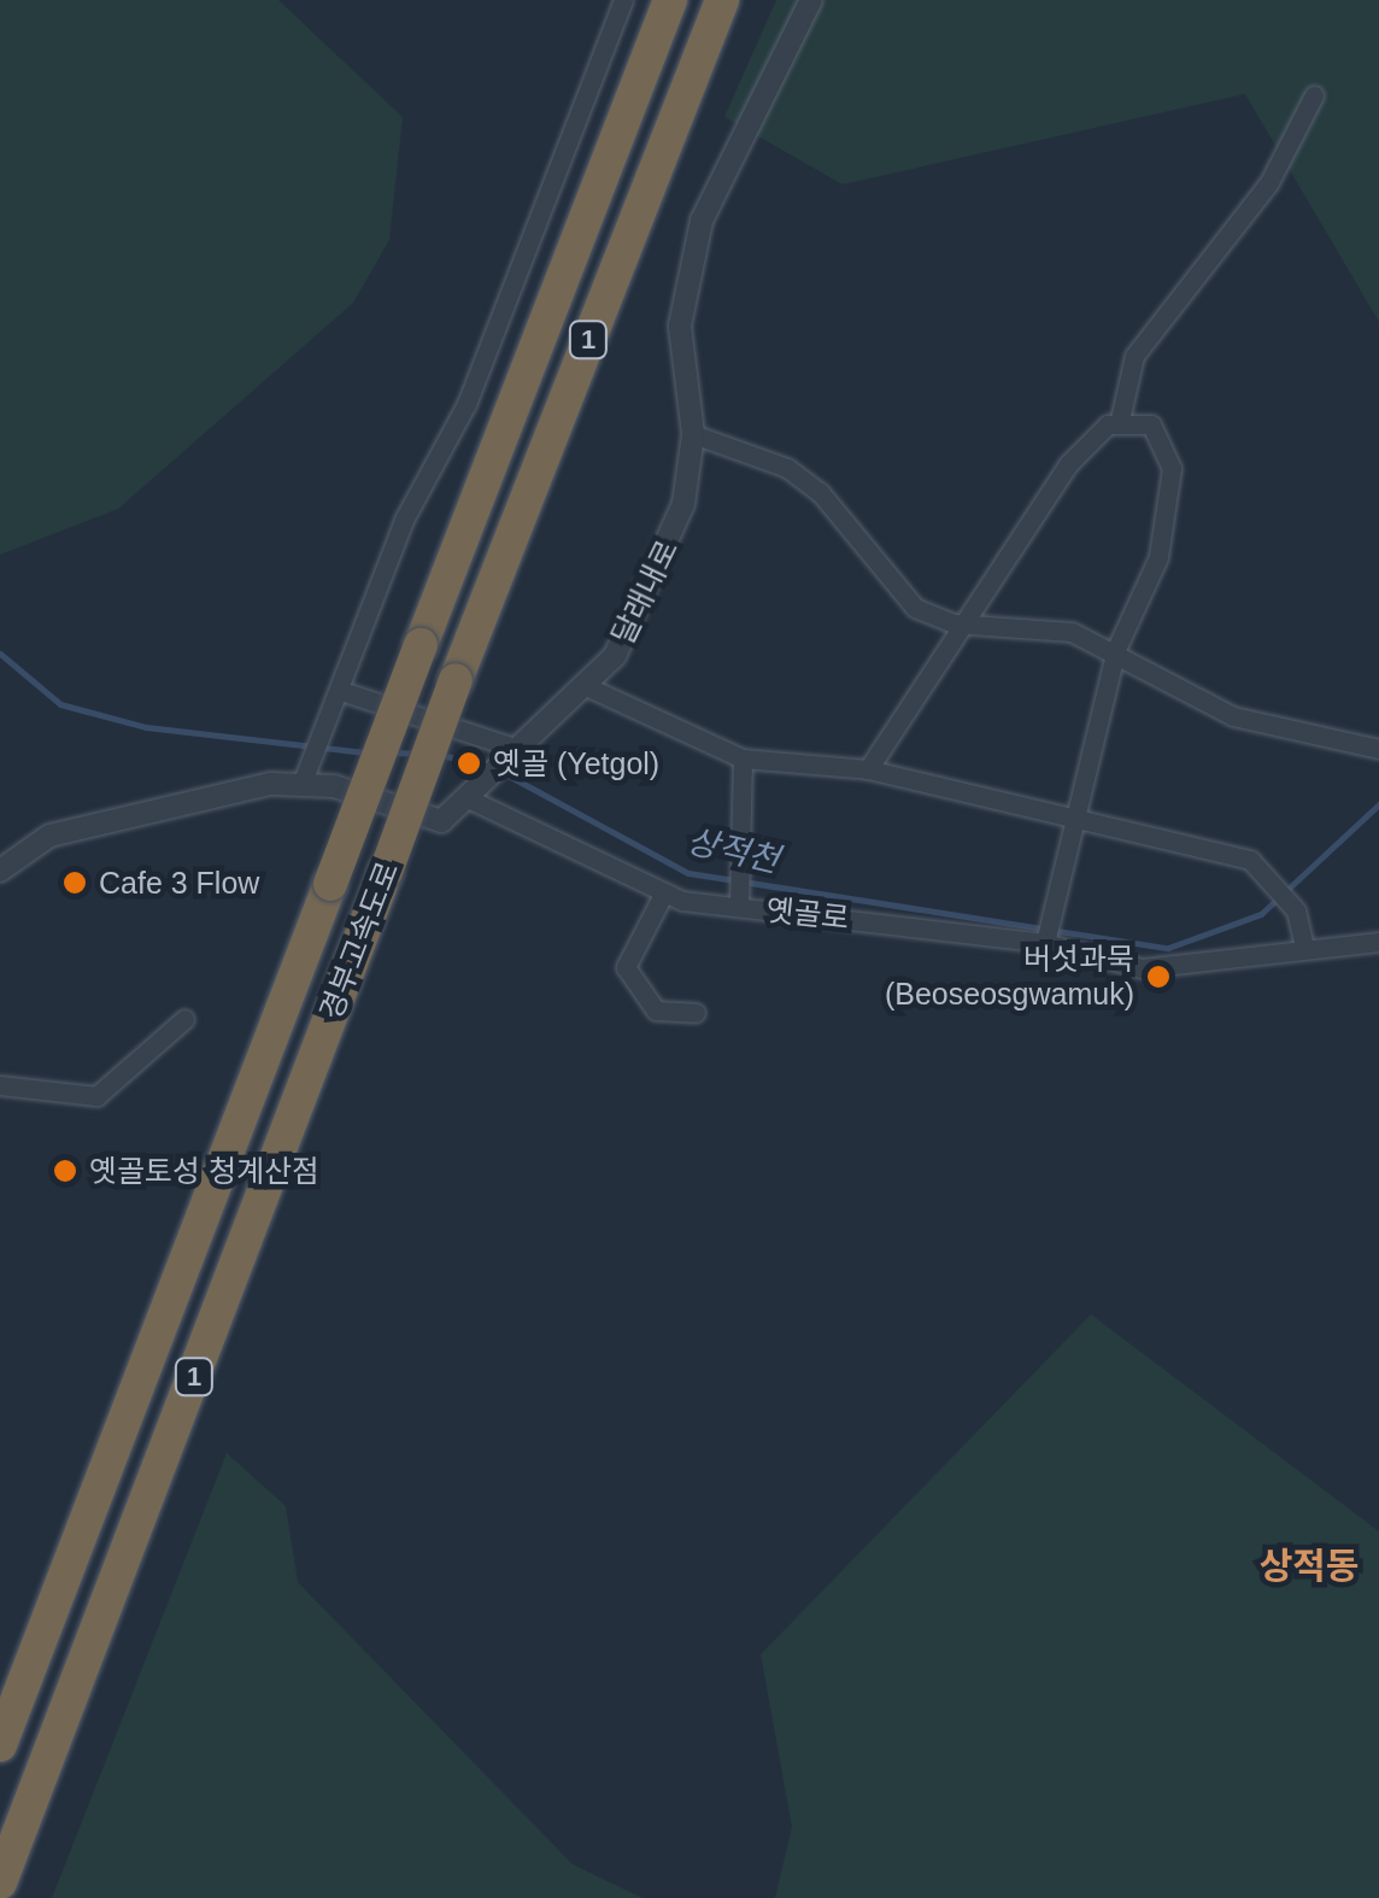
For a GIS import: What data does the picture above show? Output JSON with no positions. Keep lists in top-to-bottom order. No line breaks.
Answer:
{"streets":{"highway":["1","경부고속도로"],"street":["달래내로","옛골로"]},"crossings":[["달래내로","옛골로"]],"districts":["상적동"],"water":["상적천"],"places":["옛골 (Yetgol)","Cafe 3 Flow","버섯과묵 (Beoseosgwamuk)","옛골토성 청계산점"]}
